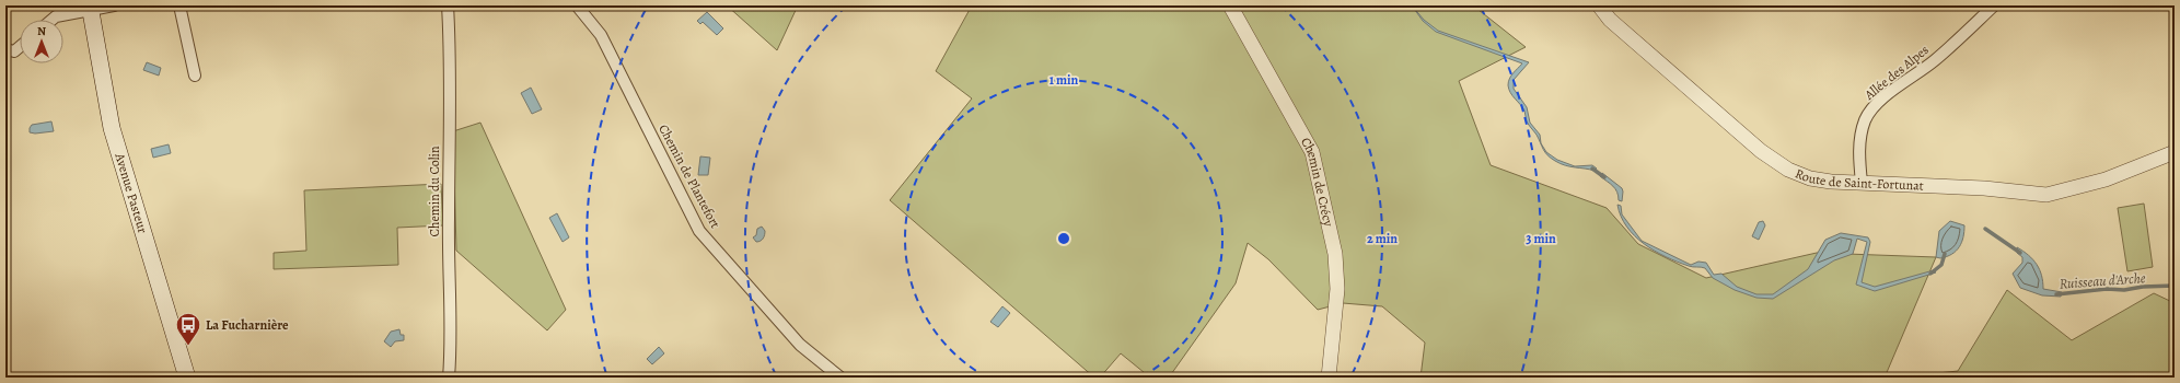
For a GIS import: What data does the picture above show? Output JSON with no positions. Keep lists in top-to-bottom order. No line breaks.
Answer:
{"streets":{"main road":["Avenue Pasteur"],"street":["Allée des Alpes","Chemin de Plantefort","Route de Saint-Fortunat","Chemin de Crécy","Chemin du Colin"]},"crossings":[["Allée des Alpes","Route de Saint-Fortunat"]],"water":["Ruisseau d'Arche"],"places":{"bus stop":["La Fucharnière"]},"north":"top","rings":["1 min","2 min","3 min"]}
